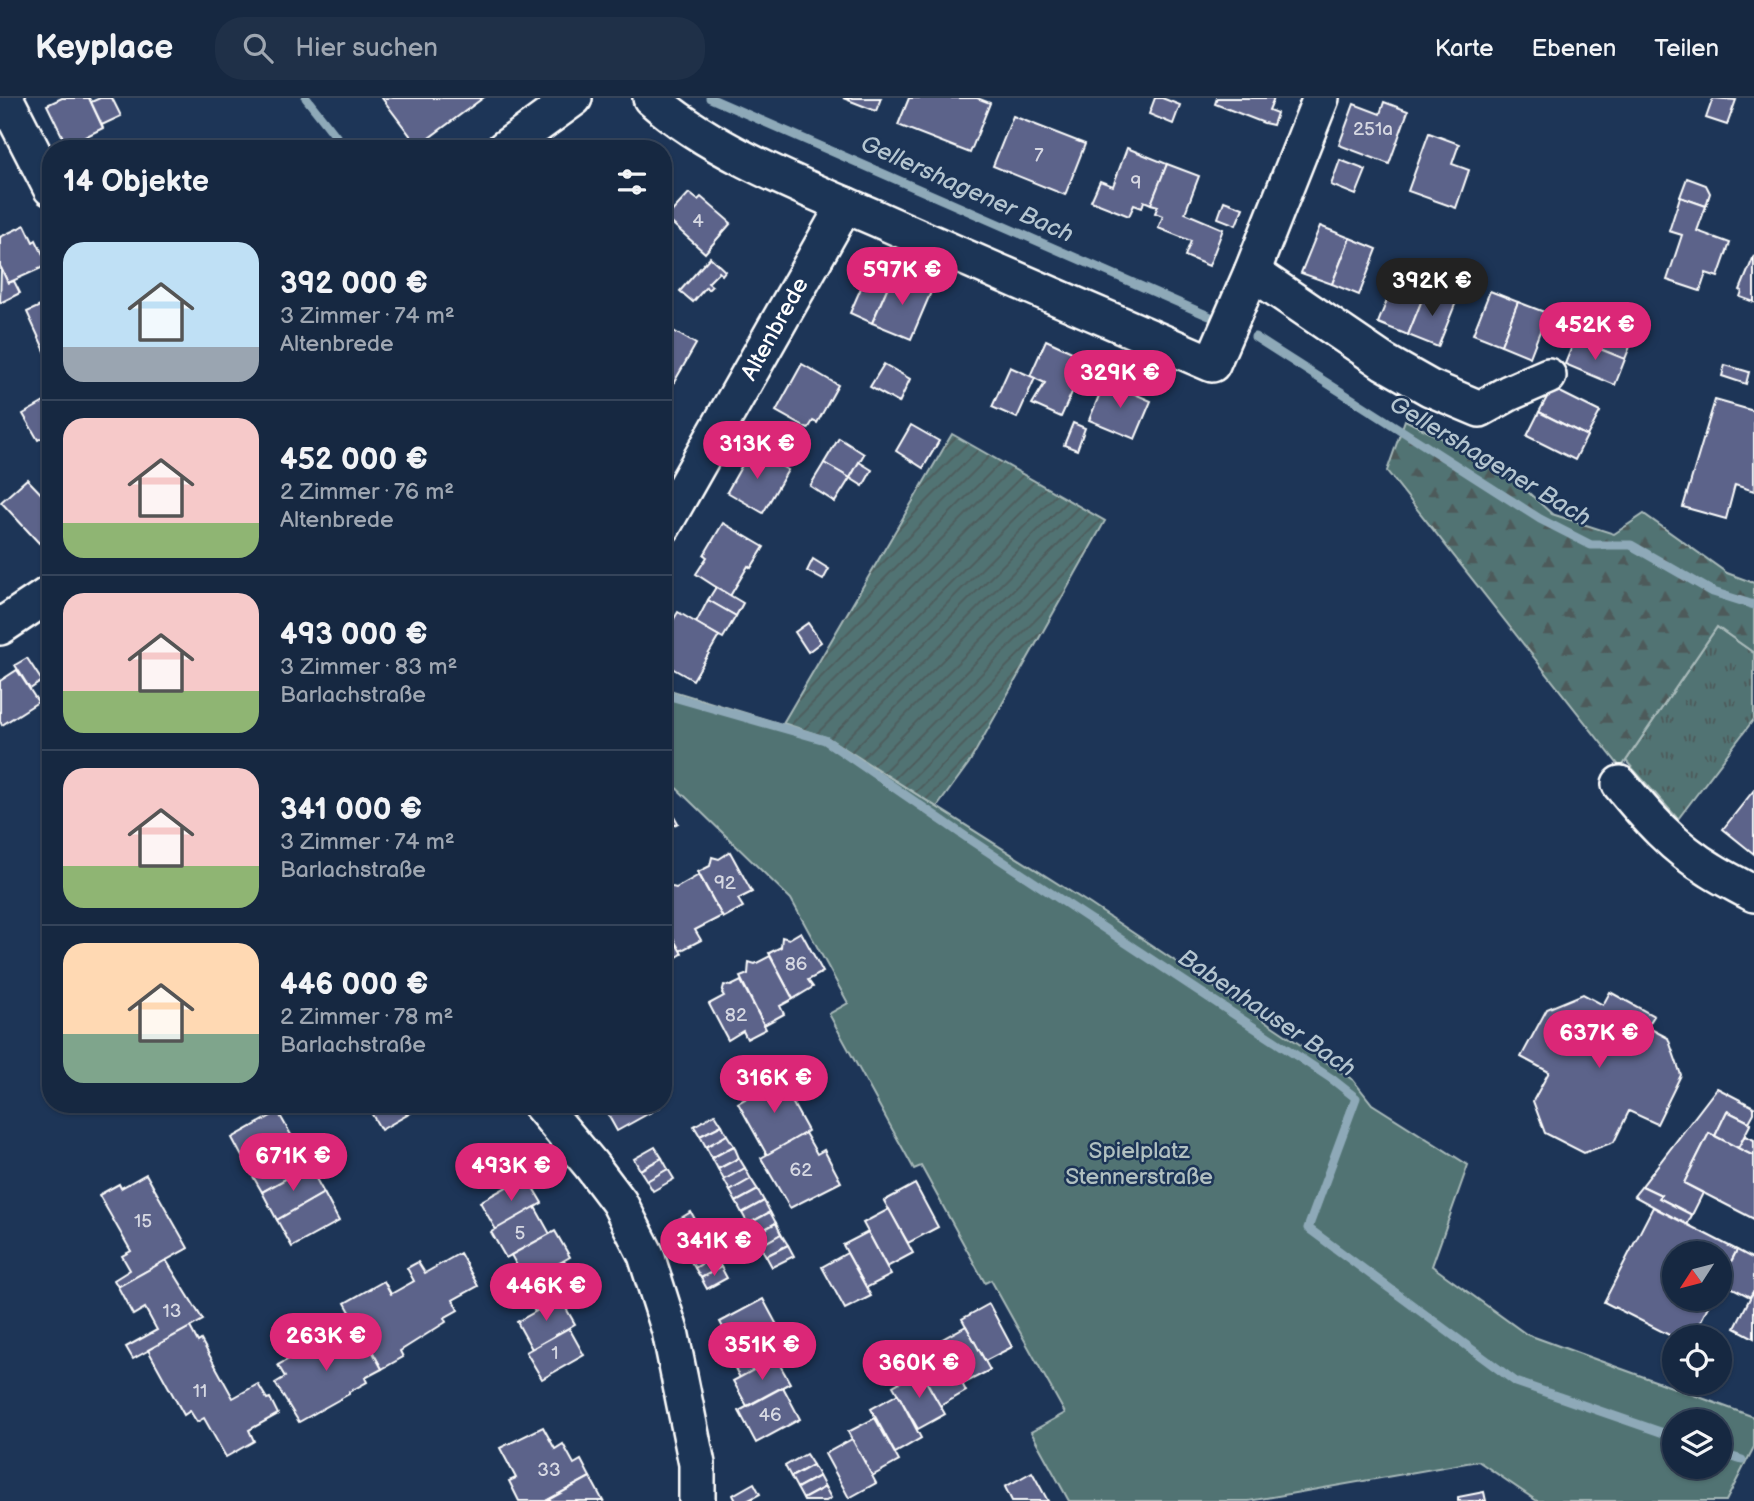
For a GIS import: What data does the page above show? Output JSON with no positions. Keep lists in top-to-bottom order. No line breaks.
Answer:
{"streets":{"street":["Altenbrede"]},"water":["Gellershagener Bach","Babenhauser Bach"],"parks":["Spielplatz Stennerstraße"],"house_numbers":["251a","7","9","4","92","86","82","62","15","5","13","1","11","46","33"],"north":"bottom left","page":{"header":"Keyplace","search":"Hier suchen","nav":["Karte","Ebenen","Teilen"],"heading":"14 Objekte","list":[{"name":"392 000 €","note":"3 Zimmer · 74 m² · Altenbrede"},{"name":"452 000 €","note":"2 Zimmer · 76 m² · Altenbrede"},{"name":"493 000 €","note":"3 Zimmer · 83 m² · Barlachstraße"},{"name":"341 000 €","note":"3 Zimmer · 74 m² · Barlachstraße"},{"name":"446 000 €","note":"2 Zimmer · 78 m² · Barlachstraße"}],"price":["597K €","392K €","452K €","329K €","313K €","637K €","316K €","671K €","493K €","341K €","446K €","263K €","351K €","360K €"]}}
